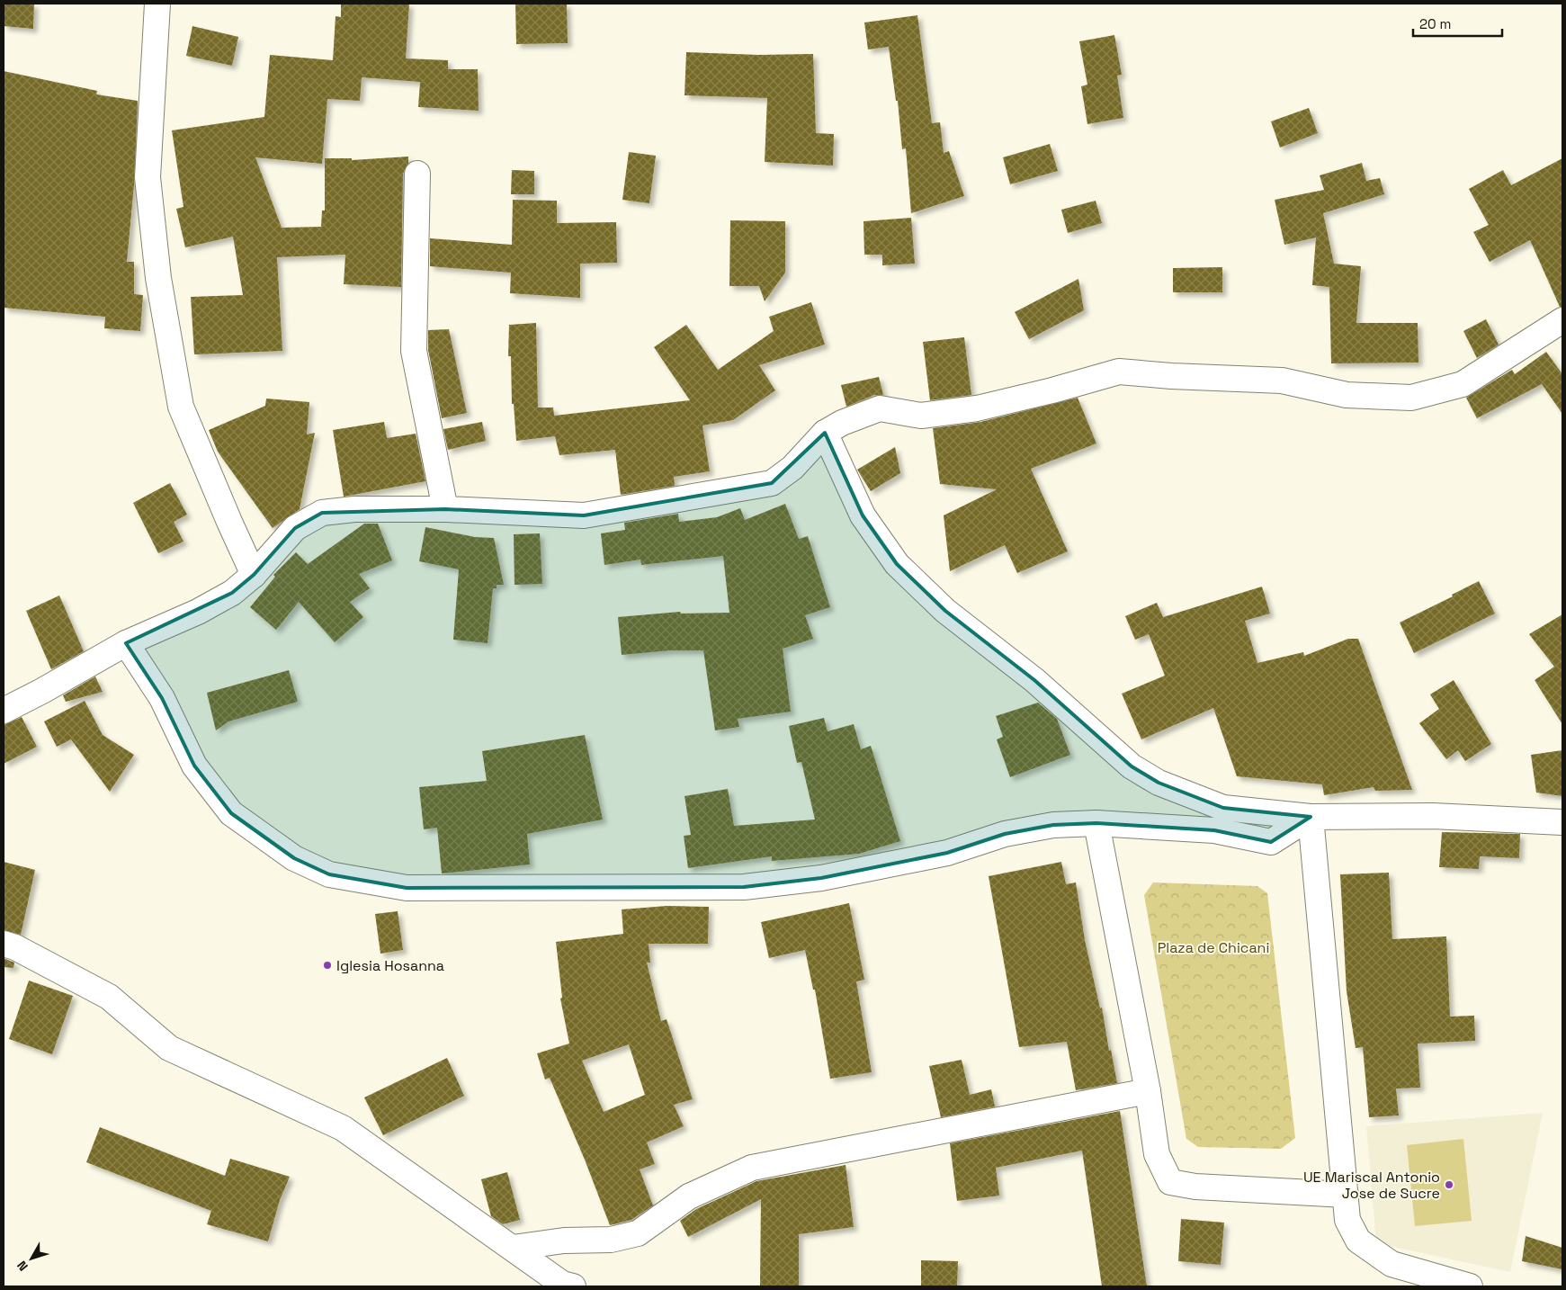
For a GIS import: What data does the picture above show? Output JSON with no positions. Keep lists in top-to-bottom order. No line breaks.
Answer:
{"parks":["Plaza de Chicani"],"places":["Iglesia Hosanna","UE Mariscal Antonio Jose de Sucre"],"scale_bar":"20 m","north":"bottom left"}
